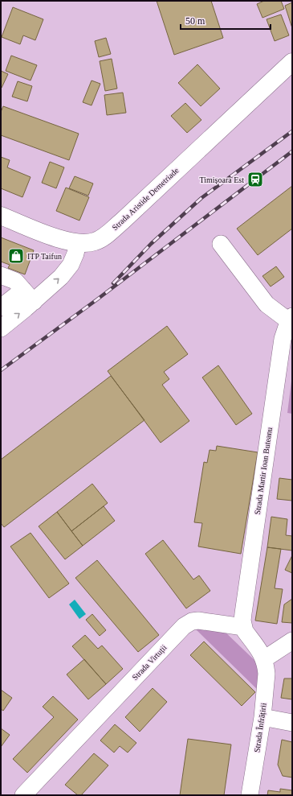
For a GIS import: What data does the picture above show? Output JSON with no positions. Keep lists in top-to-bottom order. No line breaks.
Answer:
{"streets":{"main road":["Strada Aristide Demetriade"],"street":["Strada Martir Ioan Buteanu","Strada Virtuții","Strada Înfrățirii"]},"crossings":[["Strada Martir Ioan Buteanu","Strada Virtuții"]],"places":{"station":["Timișoara Est"],"shop":["ITP Taifun"]},"scale_bar":"50 m"}
